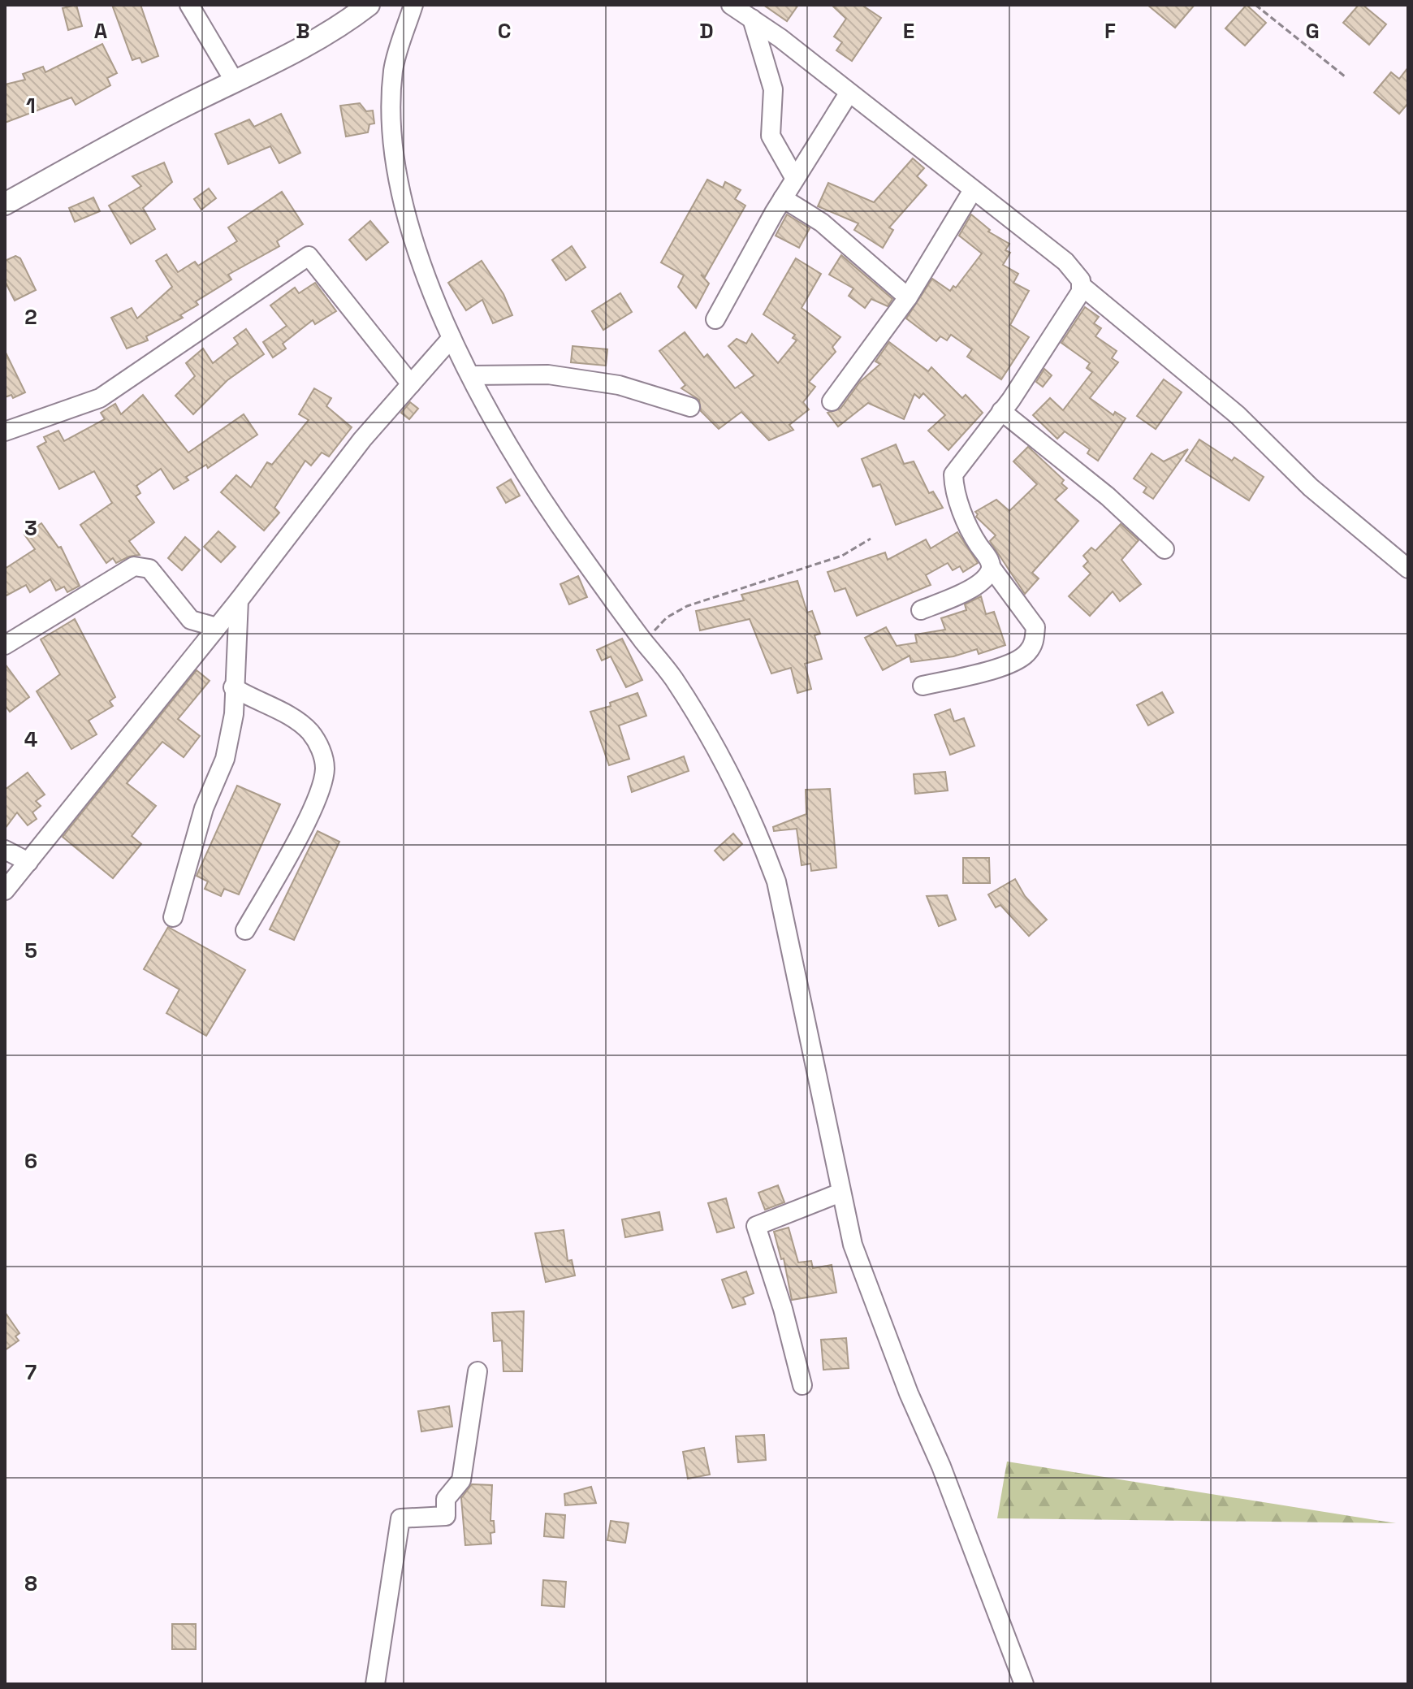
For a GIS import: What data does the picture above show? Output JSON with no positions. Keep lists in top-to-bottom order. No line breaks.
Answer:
{"grid":{"columns":["A","B","C","D","E","F","G"],"rows":["1","2","3","4","5","6","7","8"]}}
